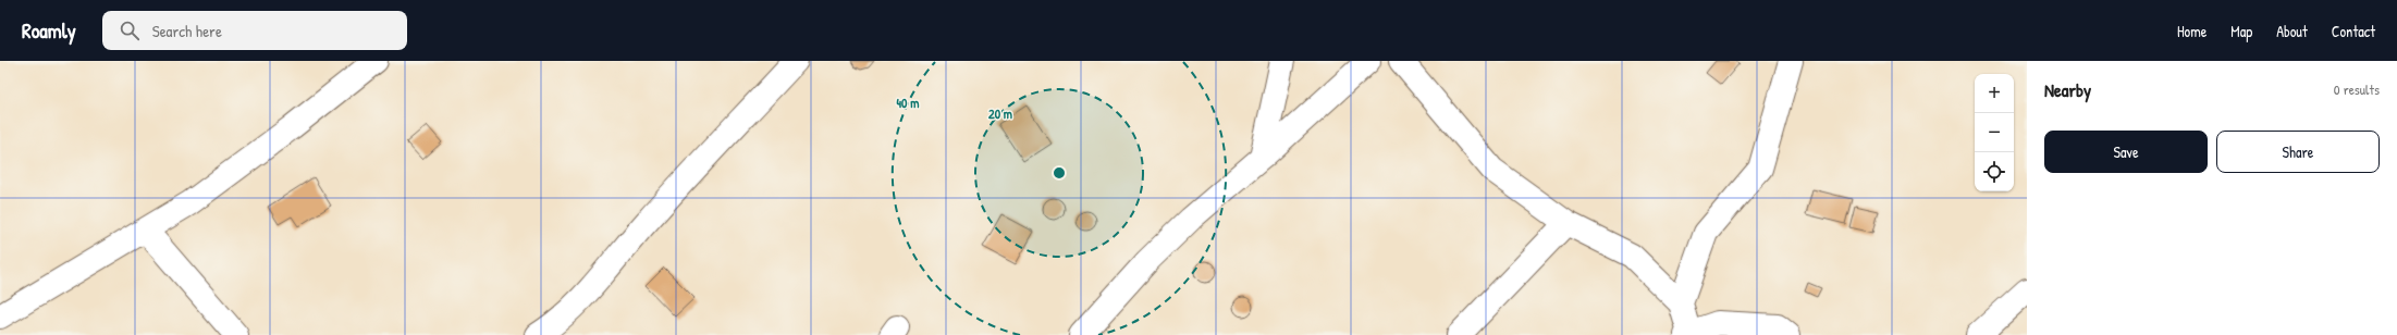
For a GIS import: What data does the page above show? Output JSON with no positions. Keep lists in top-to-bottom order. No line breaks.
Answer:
{"page":{"header":"Roamly","search":"Search here","nav":["Home","Map","About","Contact"],"heading":["Nearby","0 results"],"map_buttons":["+","−"],"buttons":["Save","Share"]},"rings":["40 m","20 m"]}
